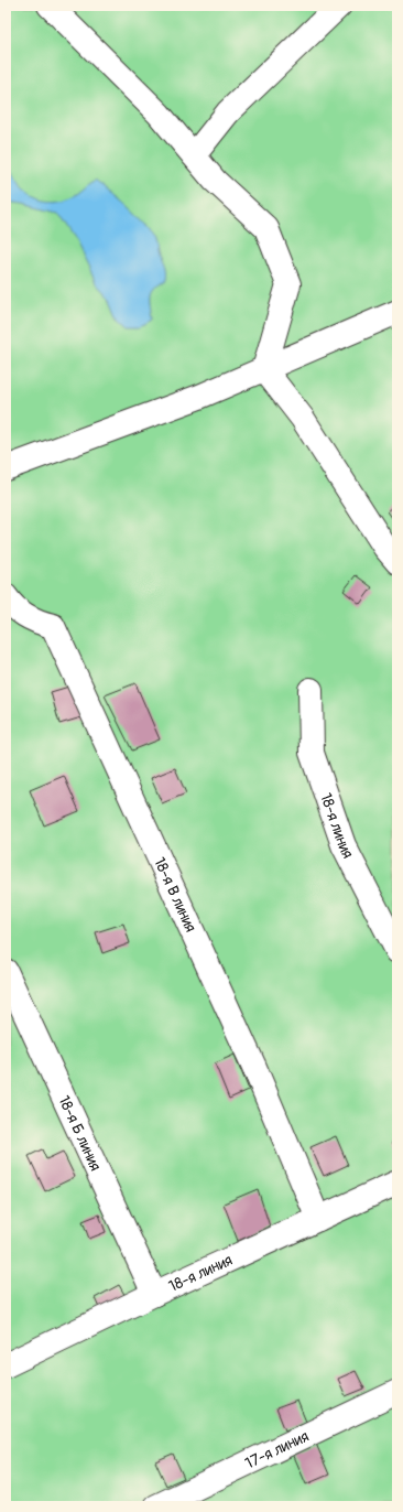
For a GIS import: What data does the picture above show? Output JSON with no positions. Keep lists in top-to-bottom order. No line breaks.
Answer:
{"streets":{"street":["18-я линия","18-я В линия","18-я Б линия","17-я линия"]},"crossings":[["18-я линия","18-я В линия"],["18-я линия","18-я Б линия"]]}
